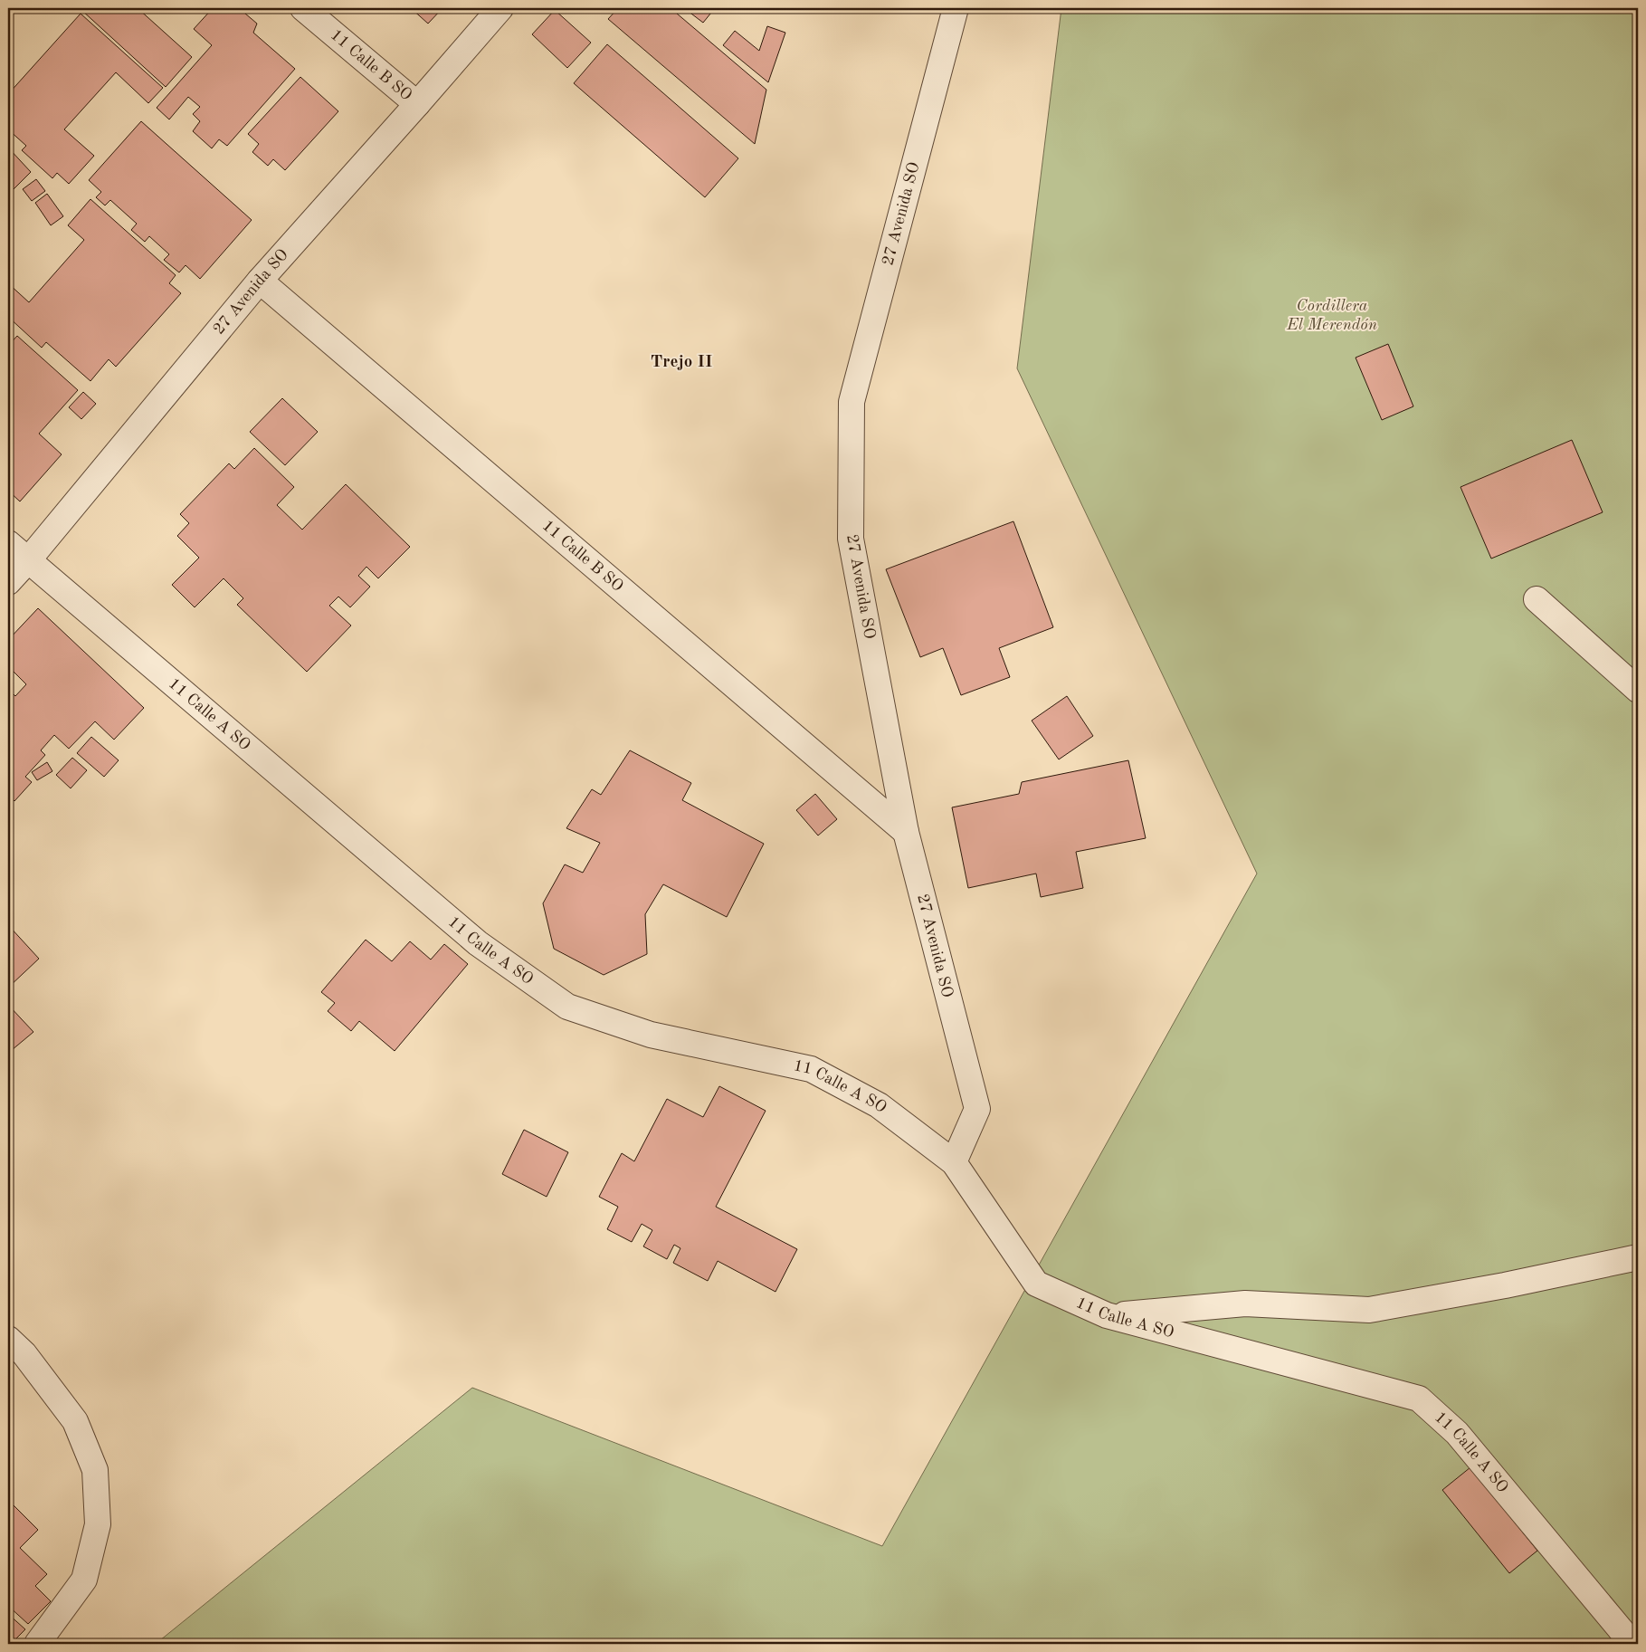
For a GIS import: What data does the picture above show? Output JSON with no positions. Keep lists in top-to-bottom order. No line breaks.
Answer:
{"streets":{"street":["11 Calle B SO","27 Avenida SO","11 Calle A SO"]},"crossings":[["11 Calle B SO","27 Avenida SO"],["27 Avenida SO","11 Calle A SO"]],"districts":["Trejo II"],"parks":["Cordillera El Merendón"]}
